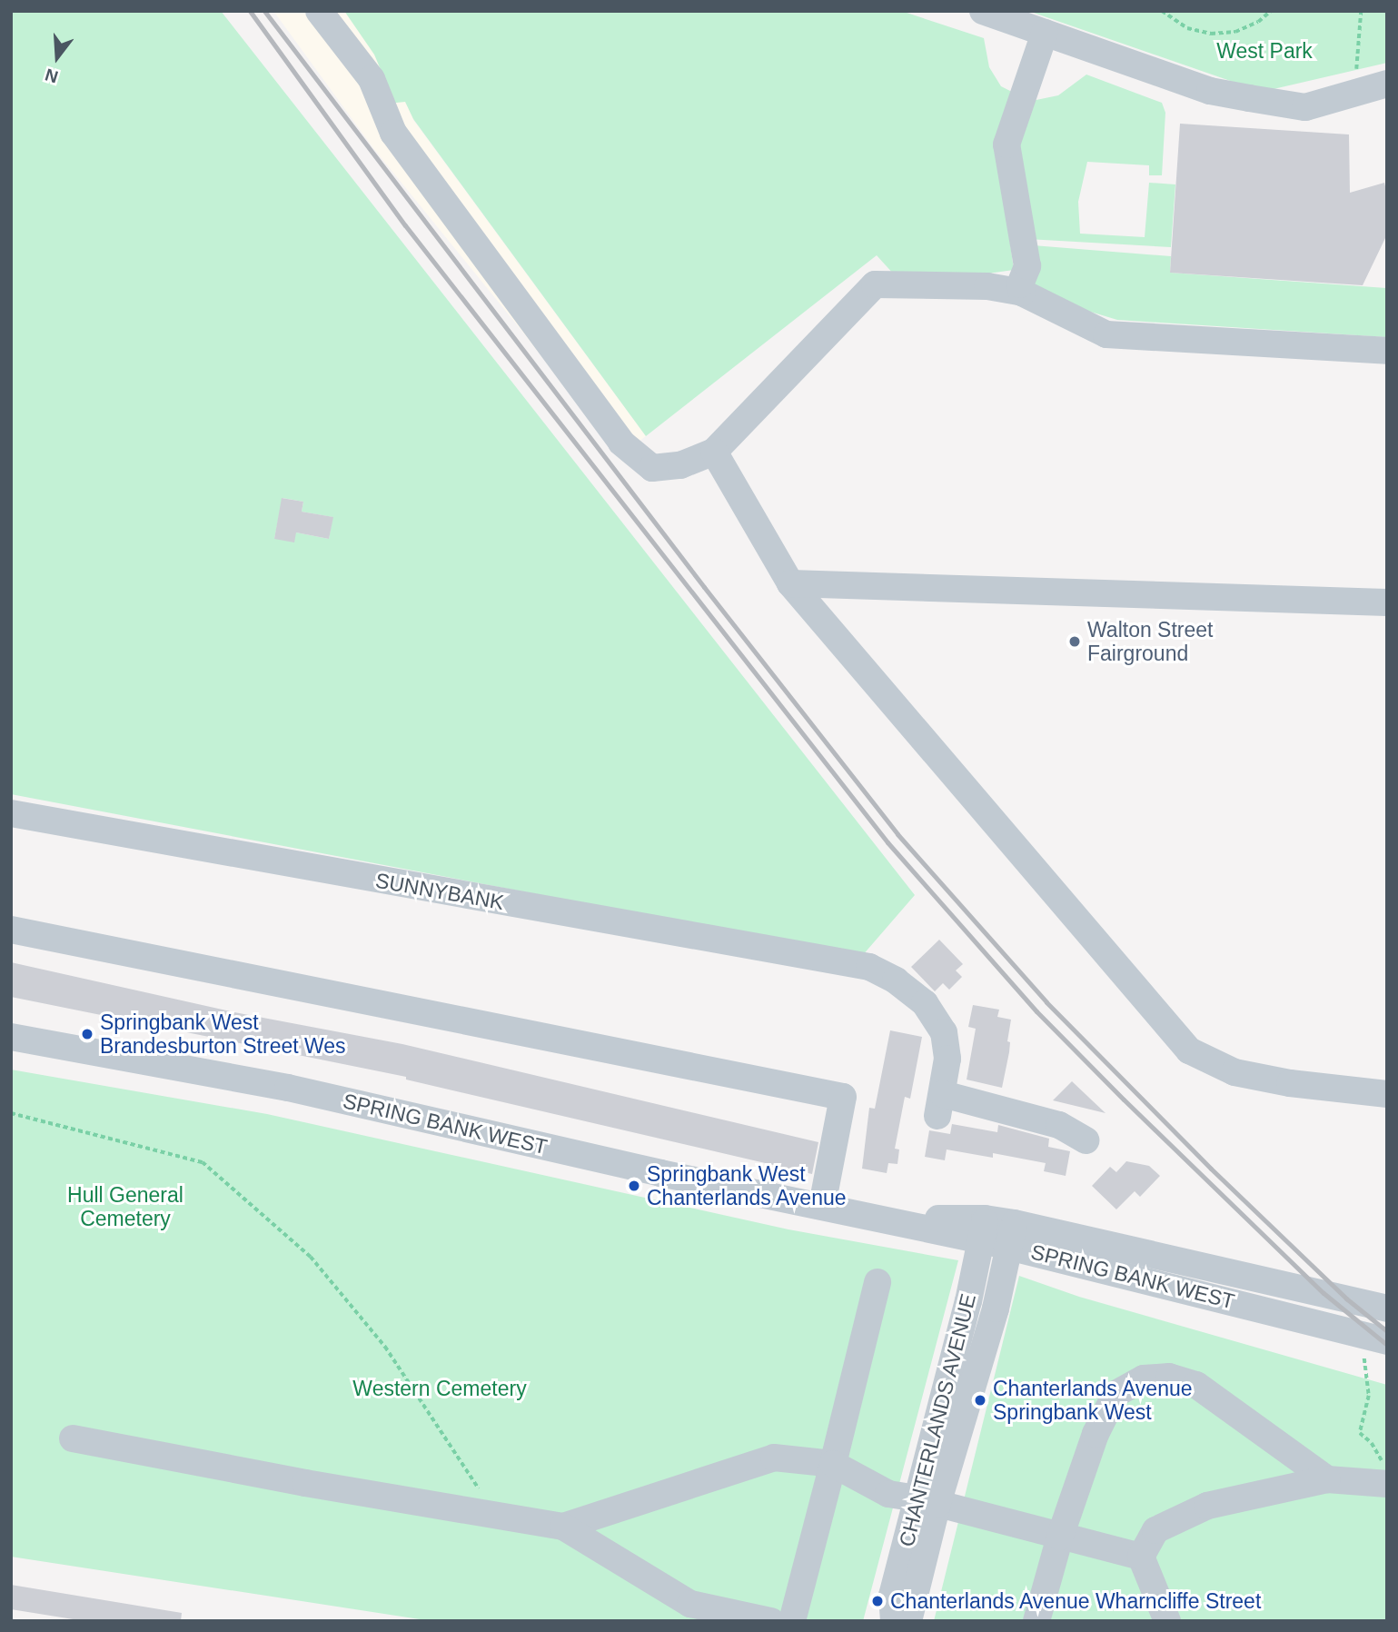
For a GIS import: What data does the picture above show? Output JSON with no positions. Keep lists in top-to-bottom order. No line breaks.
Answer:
{"streets":{"street":["SUNNYBANK","SPRING BANK WEST","CHANTERLANDS AVENUE"]},"crossings":[["SPRING BANK WEST","CHANTERLANDS AVENUE"]],"parks":["West Park","Hull General Cemetery","Western Cemetery"],"places":["Walton Street Fairground","Springbank West Brandesburton Street Wes","Springbank West Chanterlands Avenue","Chanterlands Avenue Springbank West","Chanterlands Avenue Wharncliffe Street"],"north":"bottom"}
